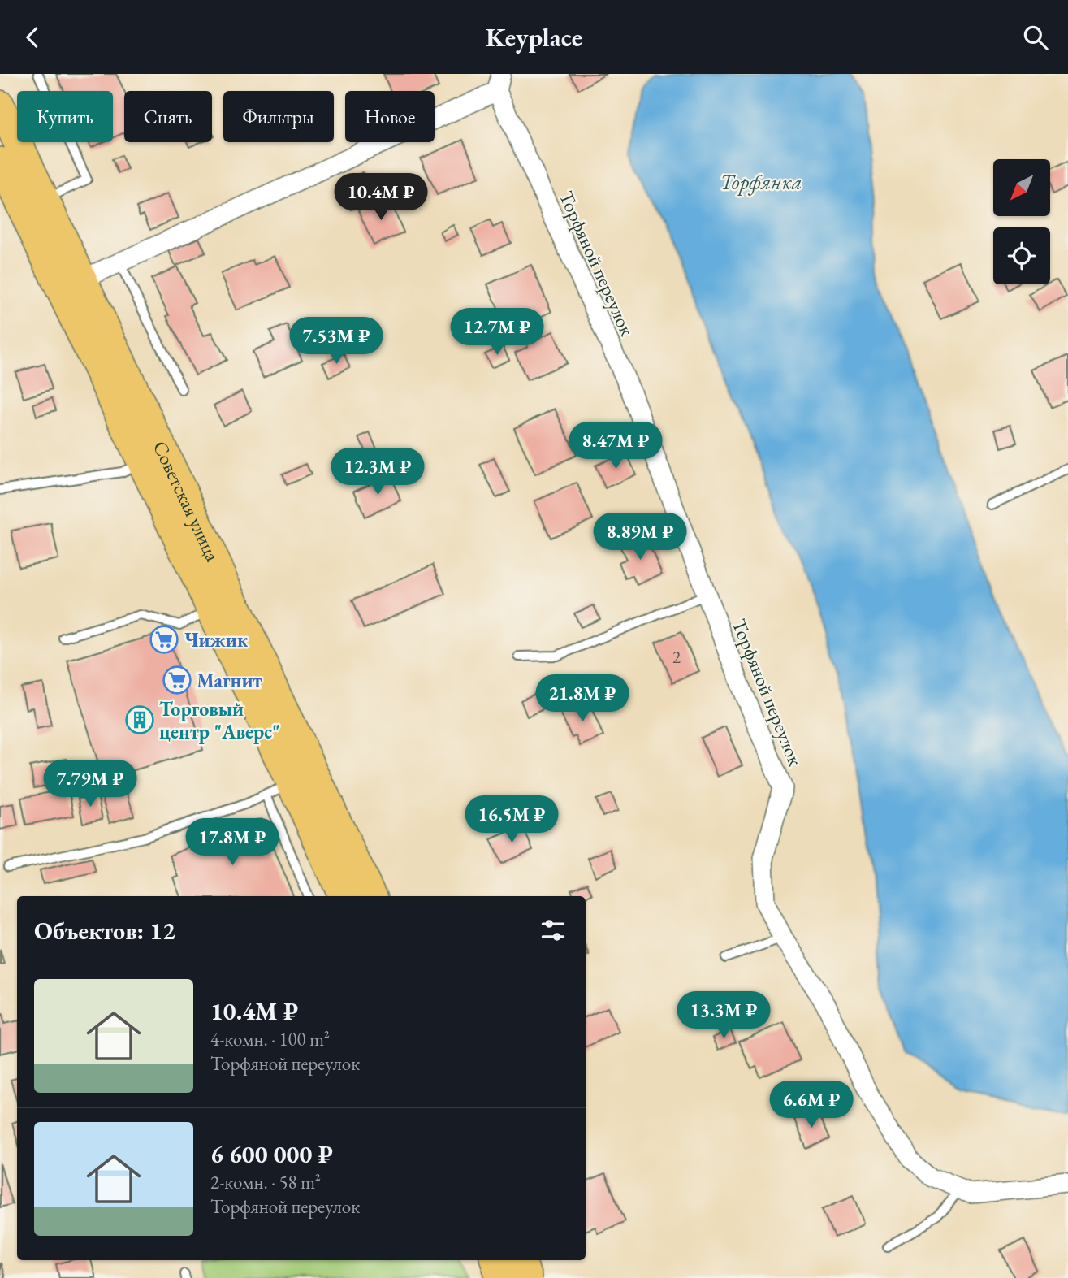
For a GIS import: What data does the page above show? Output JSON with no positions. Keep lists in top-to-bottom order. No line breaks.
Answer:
{"streets":{"main road":["Советская улица"],"street":["Торфяной переулок"]},"water":["Торфянка"],"places":{"supermarket":["Чижик","Магнит"],"building":["Торговый центр \"Аверс\""]},"house_numbers":["2"],"north":"bottom left","page":{"header":"Keyplace","chip":["Купить","Снять","Фильтры","Новое"],"price":["10.4M ₽","12.7M ₽","7.53M ₽","8.47M ₽","12.3M ₽","8.89M ₽","21.8M ₽","7.79M ₽","16.5M ₽","17.8M ₽","13.3M ₽","6.6M ₽"],"heading":"Объектов: 12","list":[{"name":"10.4M ₽","note":"4-комн. · 100 m² · Торфяной переулок"},{"name":"6 600 000 ₽","note":"2-комн. · 58 m² · Торфяной переулок"}]}}
